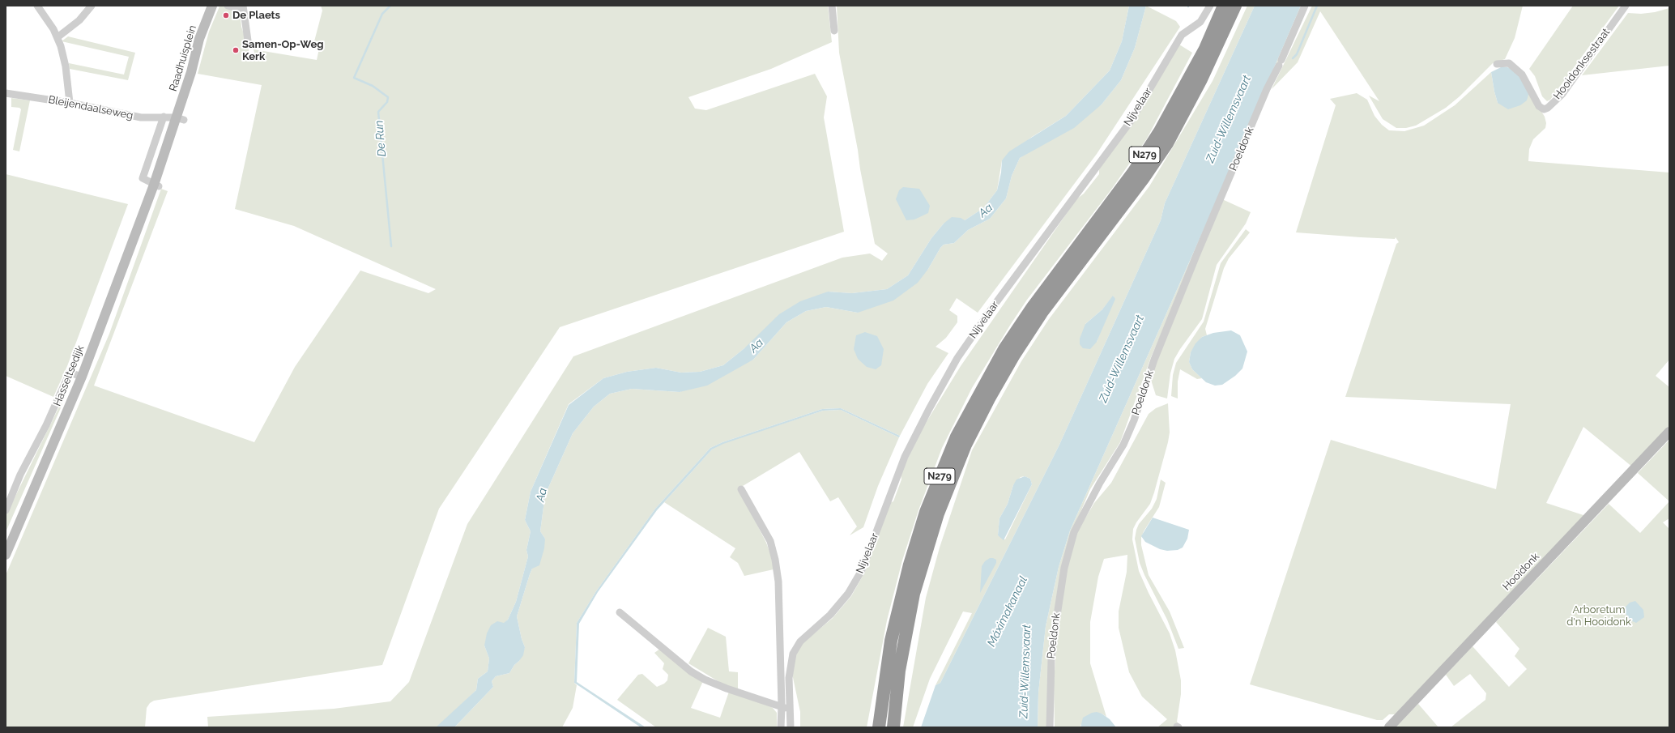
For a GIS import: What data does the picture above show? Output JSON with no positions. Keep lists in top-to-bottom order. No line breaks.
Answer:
{"streets":{"highway":["N279"],"main road":["Raadhuisplein","Hasseltsedijk","Hooidonk"],"street":["Hooidonksestraat","Nijvelaar","Bleijendaalseweg","Poeldonk"]},"crossings":[["Raadhuisplein","Bleijendaalseweg"],["Raadhuisplein","Hasseltsedijk"],["Bleijendaalseweg","Hasseltsedijk"]],"water":["Zuid-Willemsvaart","De Run","Aa","Máximakanaal"],"parks":["Arboretum d'n Hooidonk"],"places":["De Plaets","Samen-Op-Weg Kerk"]}
